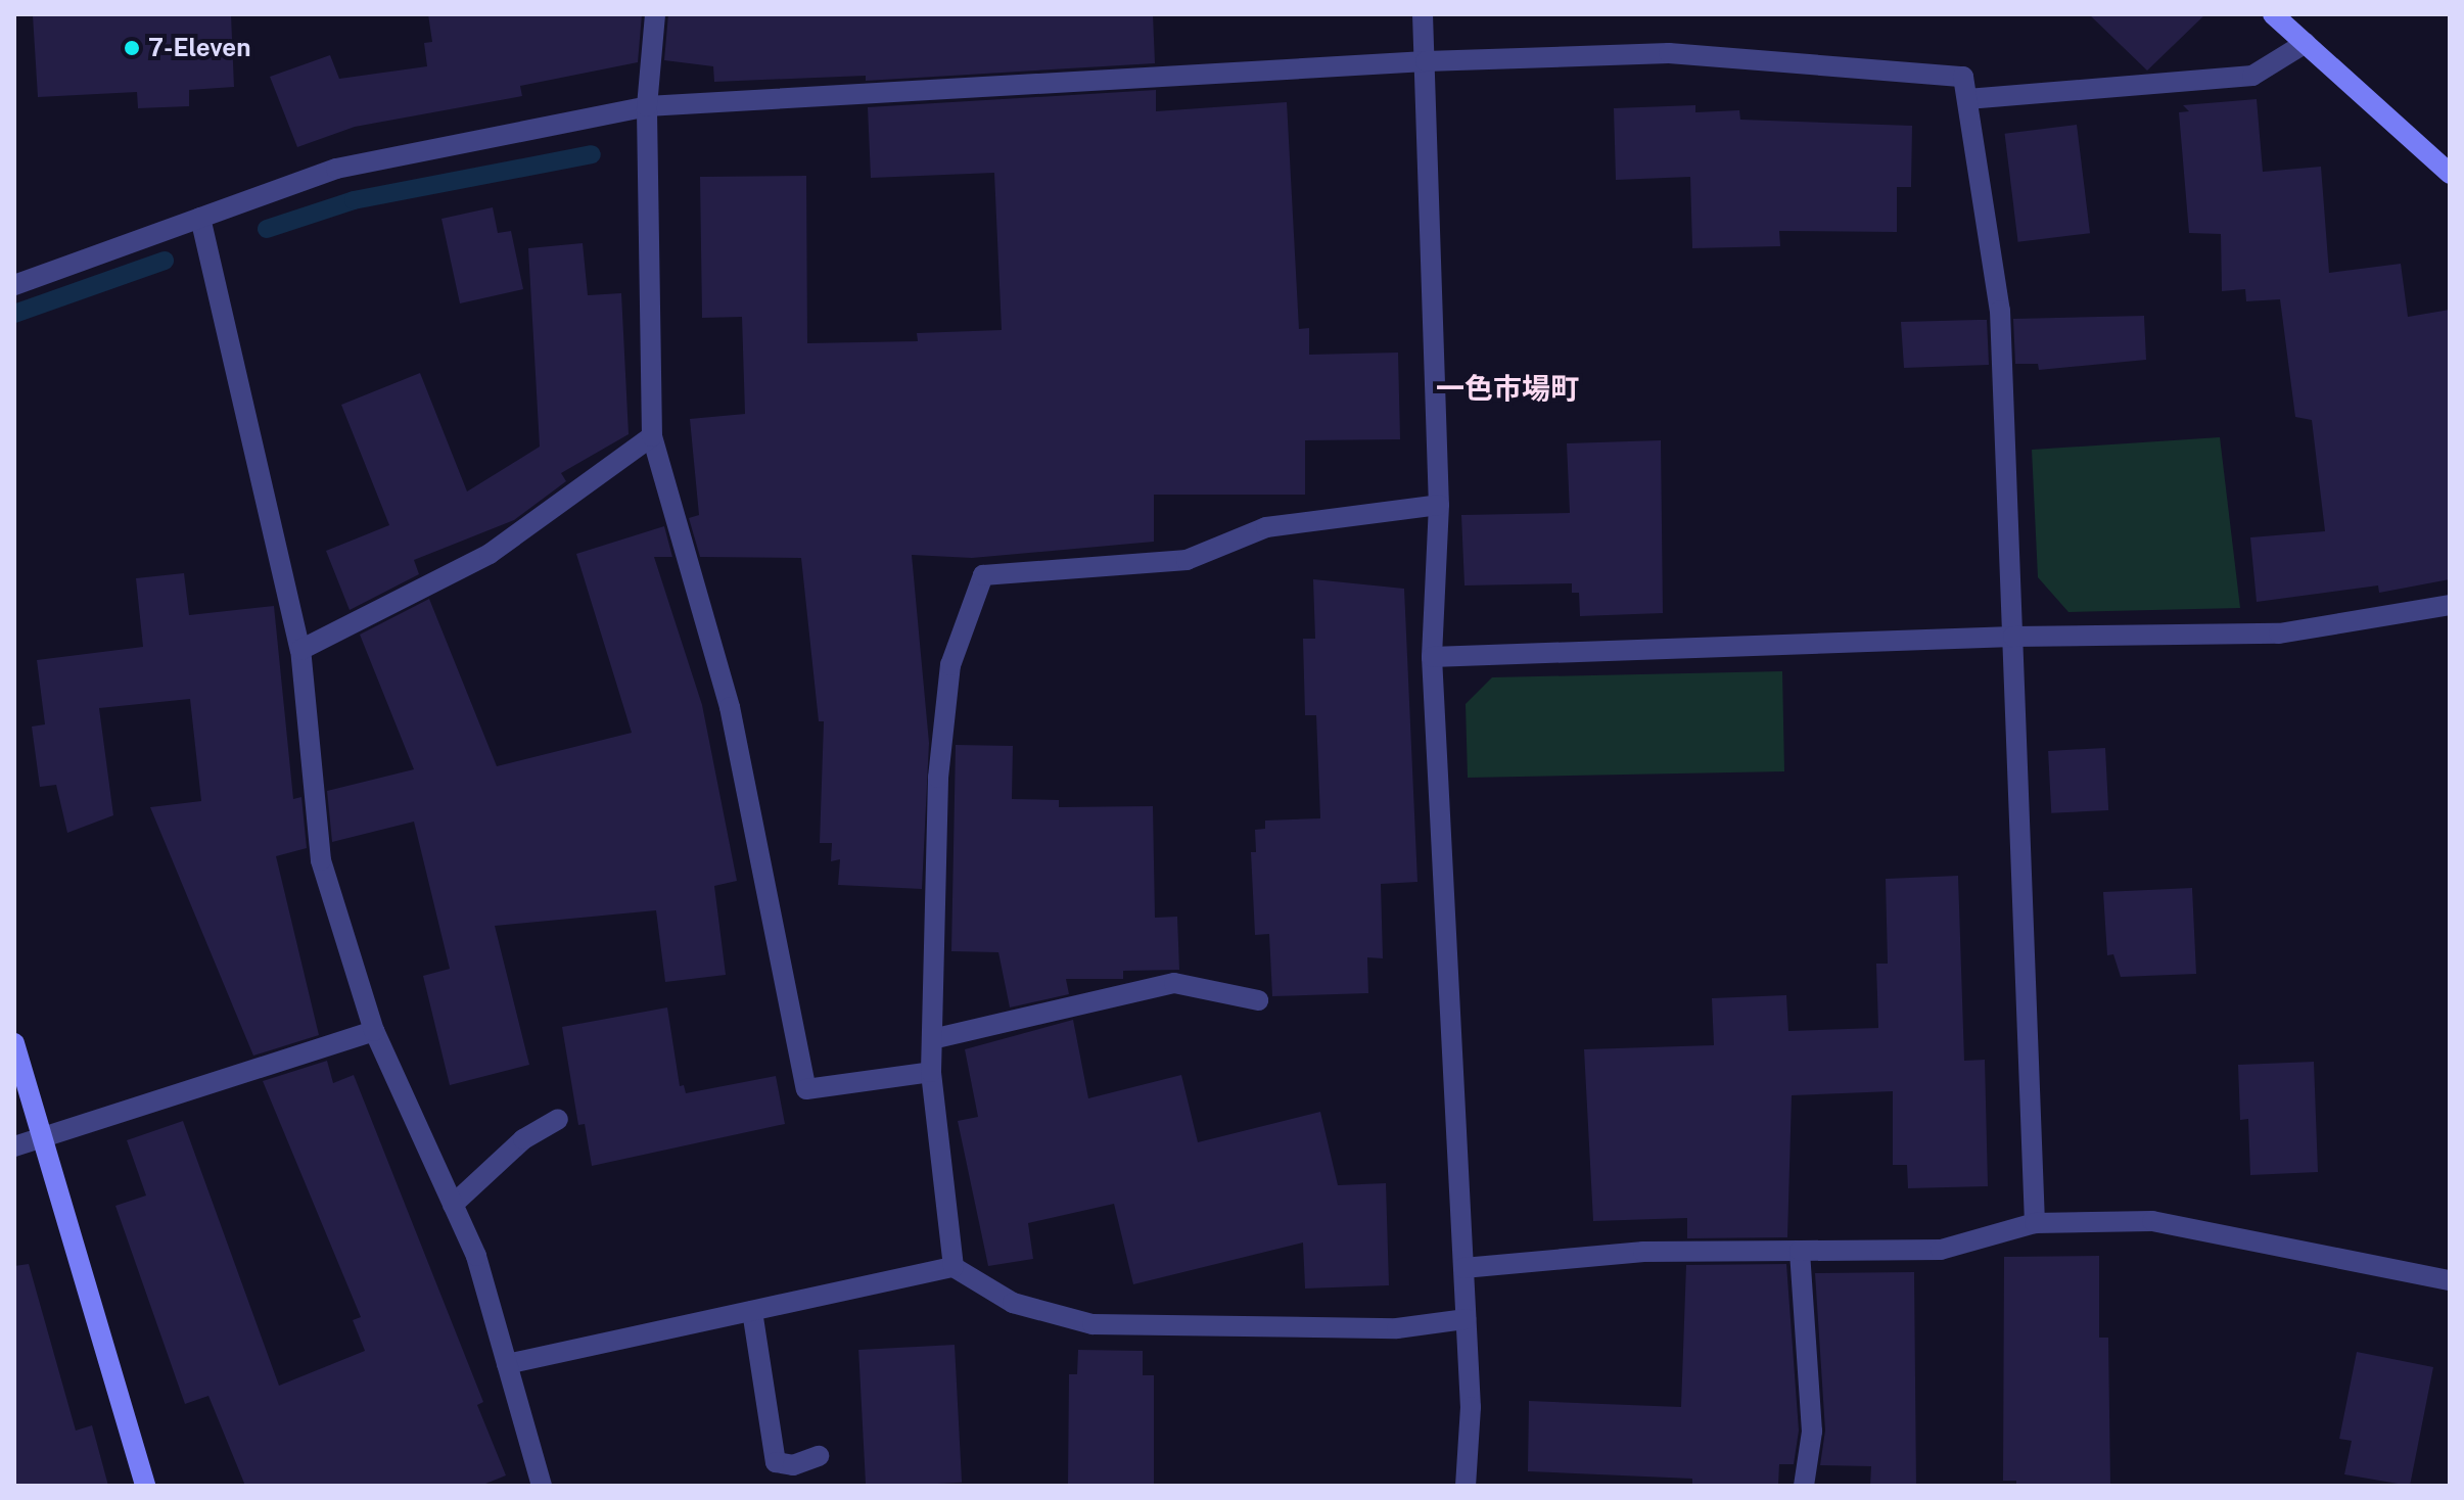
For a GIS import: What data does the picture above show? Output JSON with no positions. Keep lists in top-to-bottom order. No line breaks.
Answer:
{"districts":["一色市場町"],"places":["7-Eleven"]}
